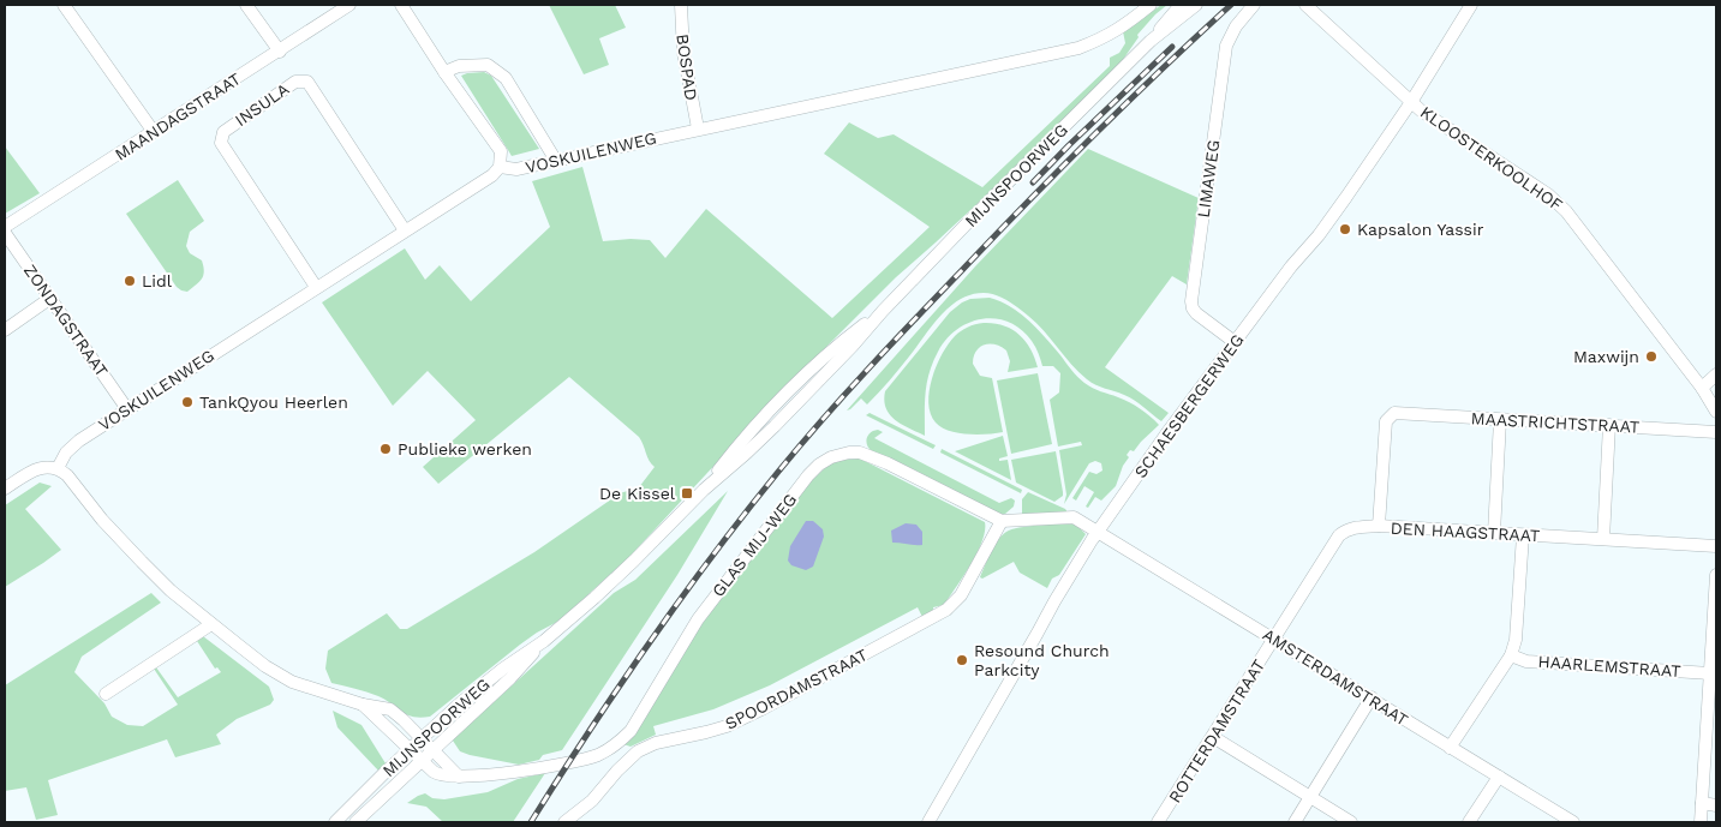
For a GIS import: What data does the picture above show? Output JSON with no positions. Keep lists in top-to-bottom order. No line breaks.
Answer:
{"streets":{"street":["BOSPAD","INSULA","MAANDAGSTRAAT","VOSKUILENWEG","KLOOSTERKOOLHOF","MIJNSPOORWEG","LIMAWEG","ZONDAGSTRAAT","SCHAESBERGERWEG","MAASTRICHTSTRAAT","DEN HAAGSTRAAT","GLAS MIJ-WEG","HAARLEMSTRAAT","AMSTERDAMSTRAAT","SPOORDAMSTRAAT","ROTTERDAMSTRAAT"]},"crossings":[["BOSPAD","VOSKUILENWEG"],["INSULA","VOSKUILENWEG"],["VOSKUILENWEG","ZONDAGSTRAAT"],["KLOOSTERKOOLHOF","SCHAESBERGERWEG"],["MIJNSPOORWEG","GLAS MIJ-WEG"],["LIMAWEG","SCHAESBERGERWEG"],["SCHAESBERGERWEG","GLAS MIJ-WEG"],["SCHAESBERGERWEG","AMSTERDAMSTRAAT"],["MAASTRICHTSTRAAT","DEN HAAGSTRAAT"],["DEN HAAGSTRAAT","AMSTERDAMSTRAAT"],["DEN HAAGSTRAAT","ROTTERDAMSTRAAT"],["GLAS MIJ-WEG","AMSTERDAMSTRAAT"],["GLAS MIJ-WEG","SPOORDAMSTRAAT"],["AMSTERDAMSTRAAT","ROTTERDAMSTRAAT"]],"places":{"other":["Kapsalon Yassir","Lidl","Maxwijn","TankQyou Heerlen","Publieke werken","Resound Church Parkcity"],"transit":["De Kissel"]}}
